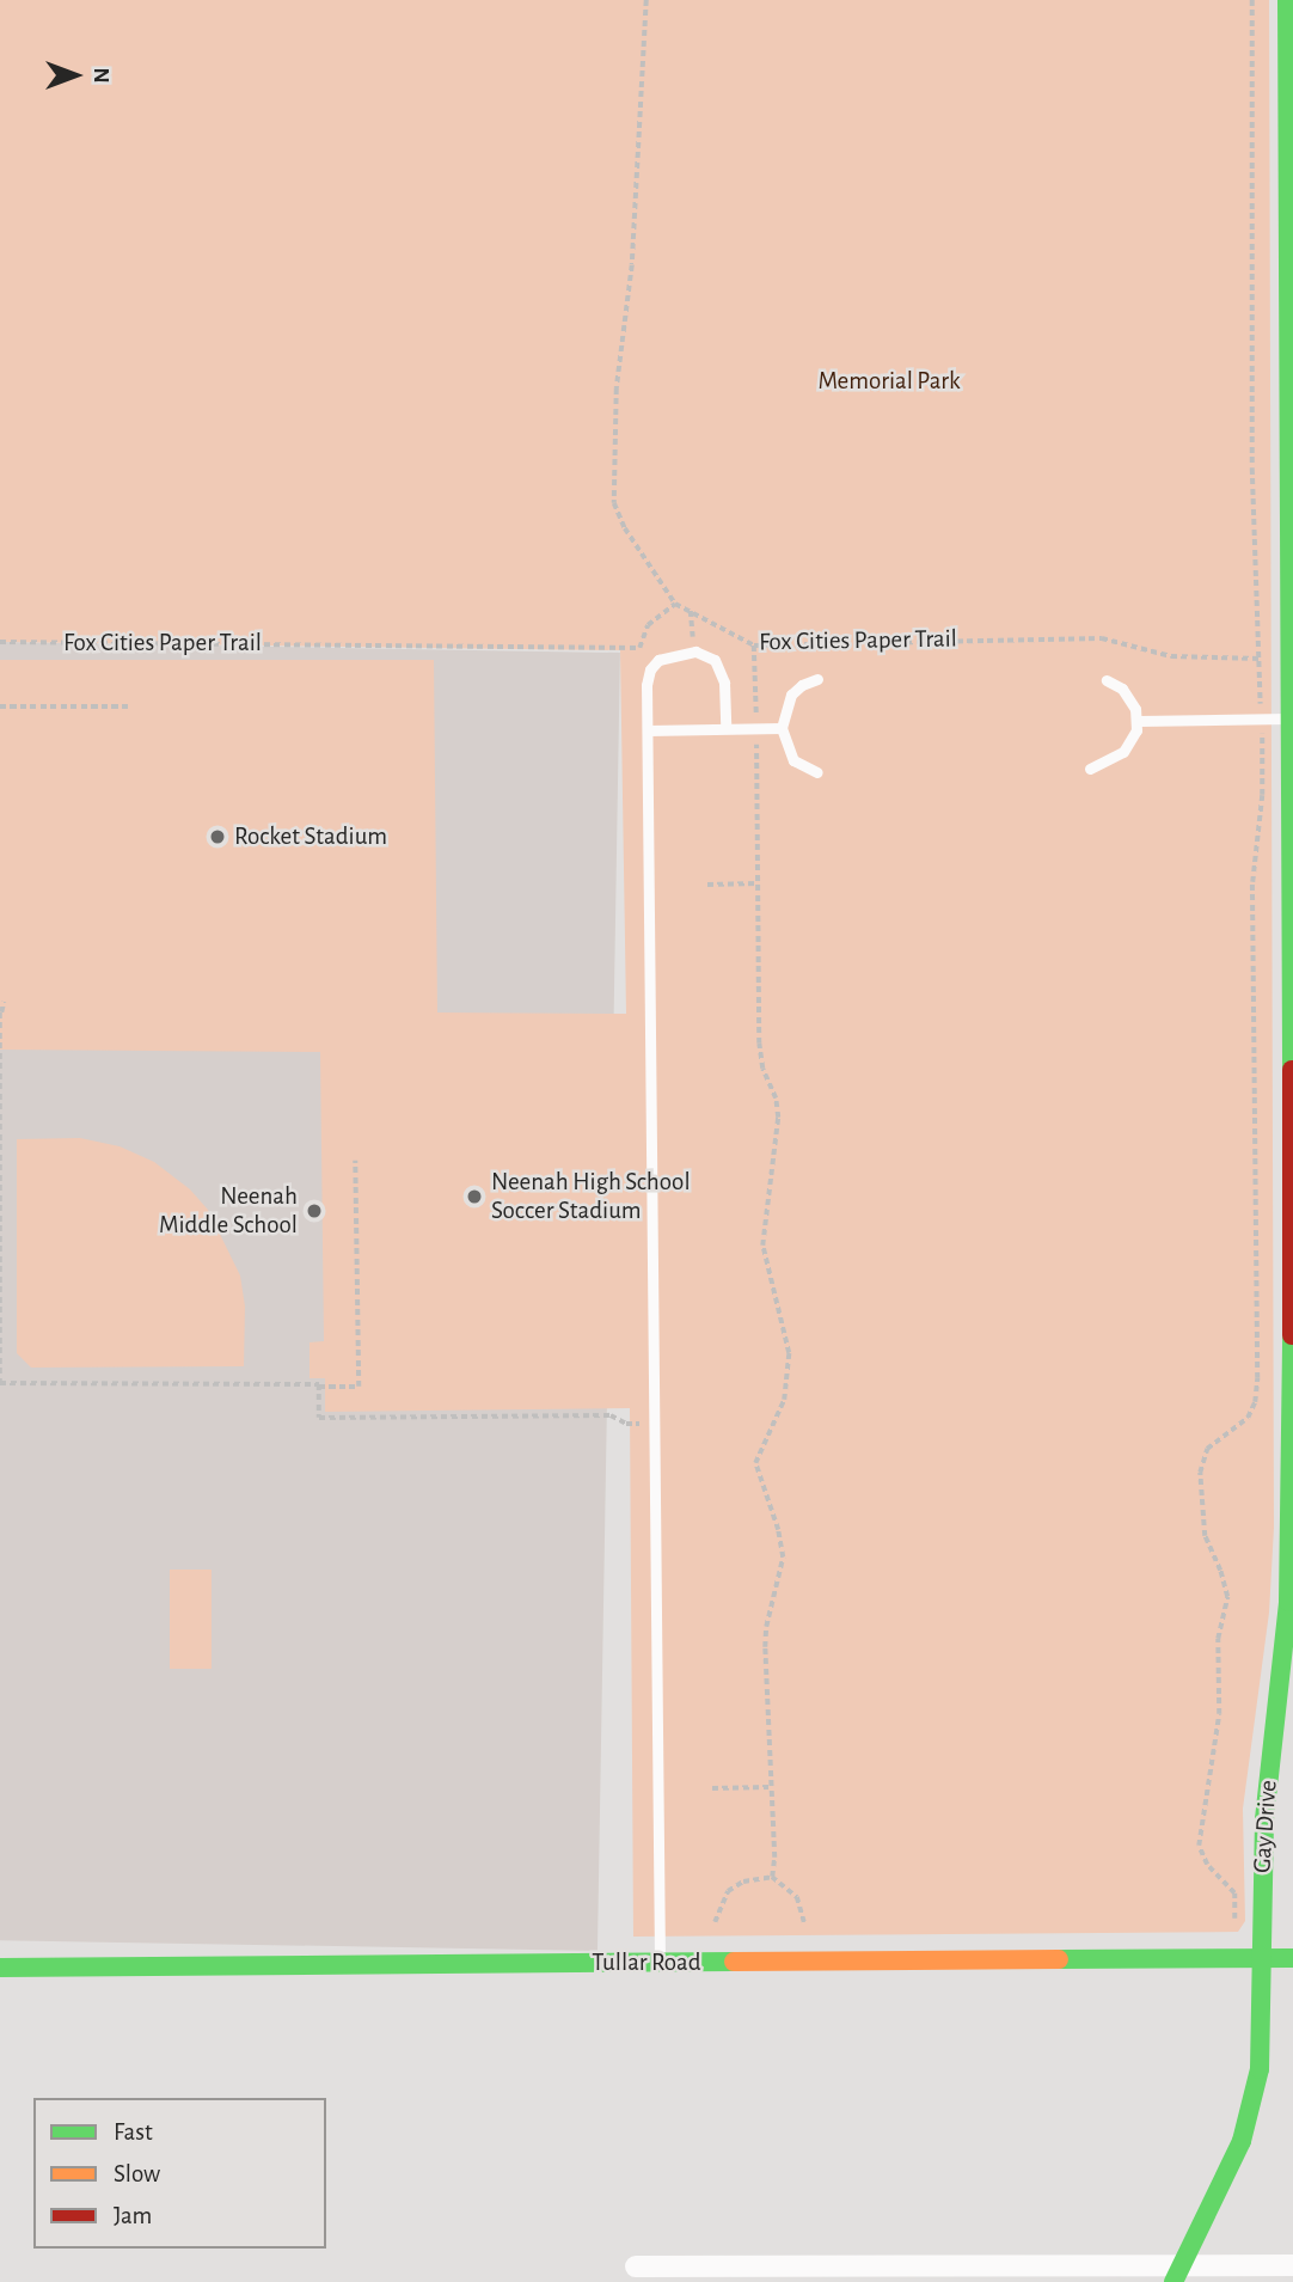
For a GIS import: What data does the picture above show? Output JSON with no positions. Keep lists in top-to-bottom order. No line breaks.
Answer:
{"streets":{"street":["Gay Drive","Tullar Road"],"path":["Fox Cities Paper Trail"]},"crossings":[["Gay Drive","Tullar Road"]],"parks":["Memorial Park"],"places":["Rocket Stadium","Neenah High School Soccer Stadium","Neenah Middle School"],"legend":["Fast","Slow","Jam"],"north":"right"}
